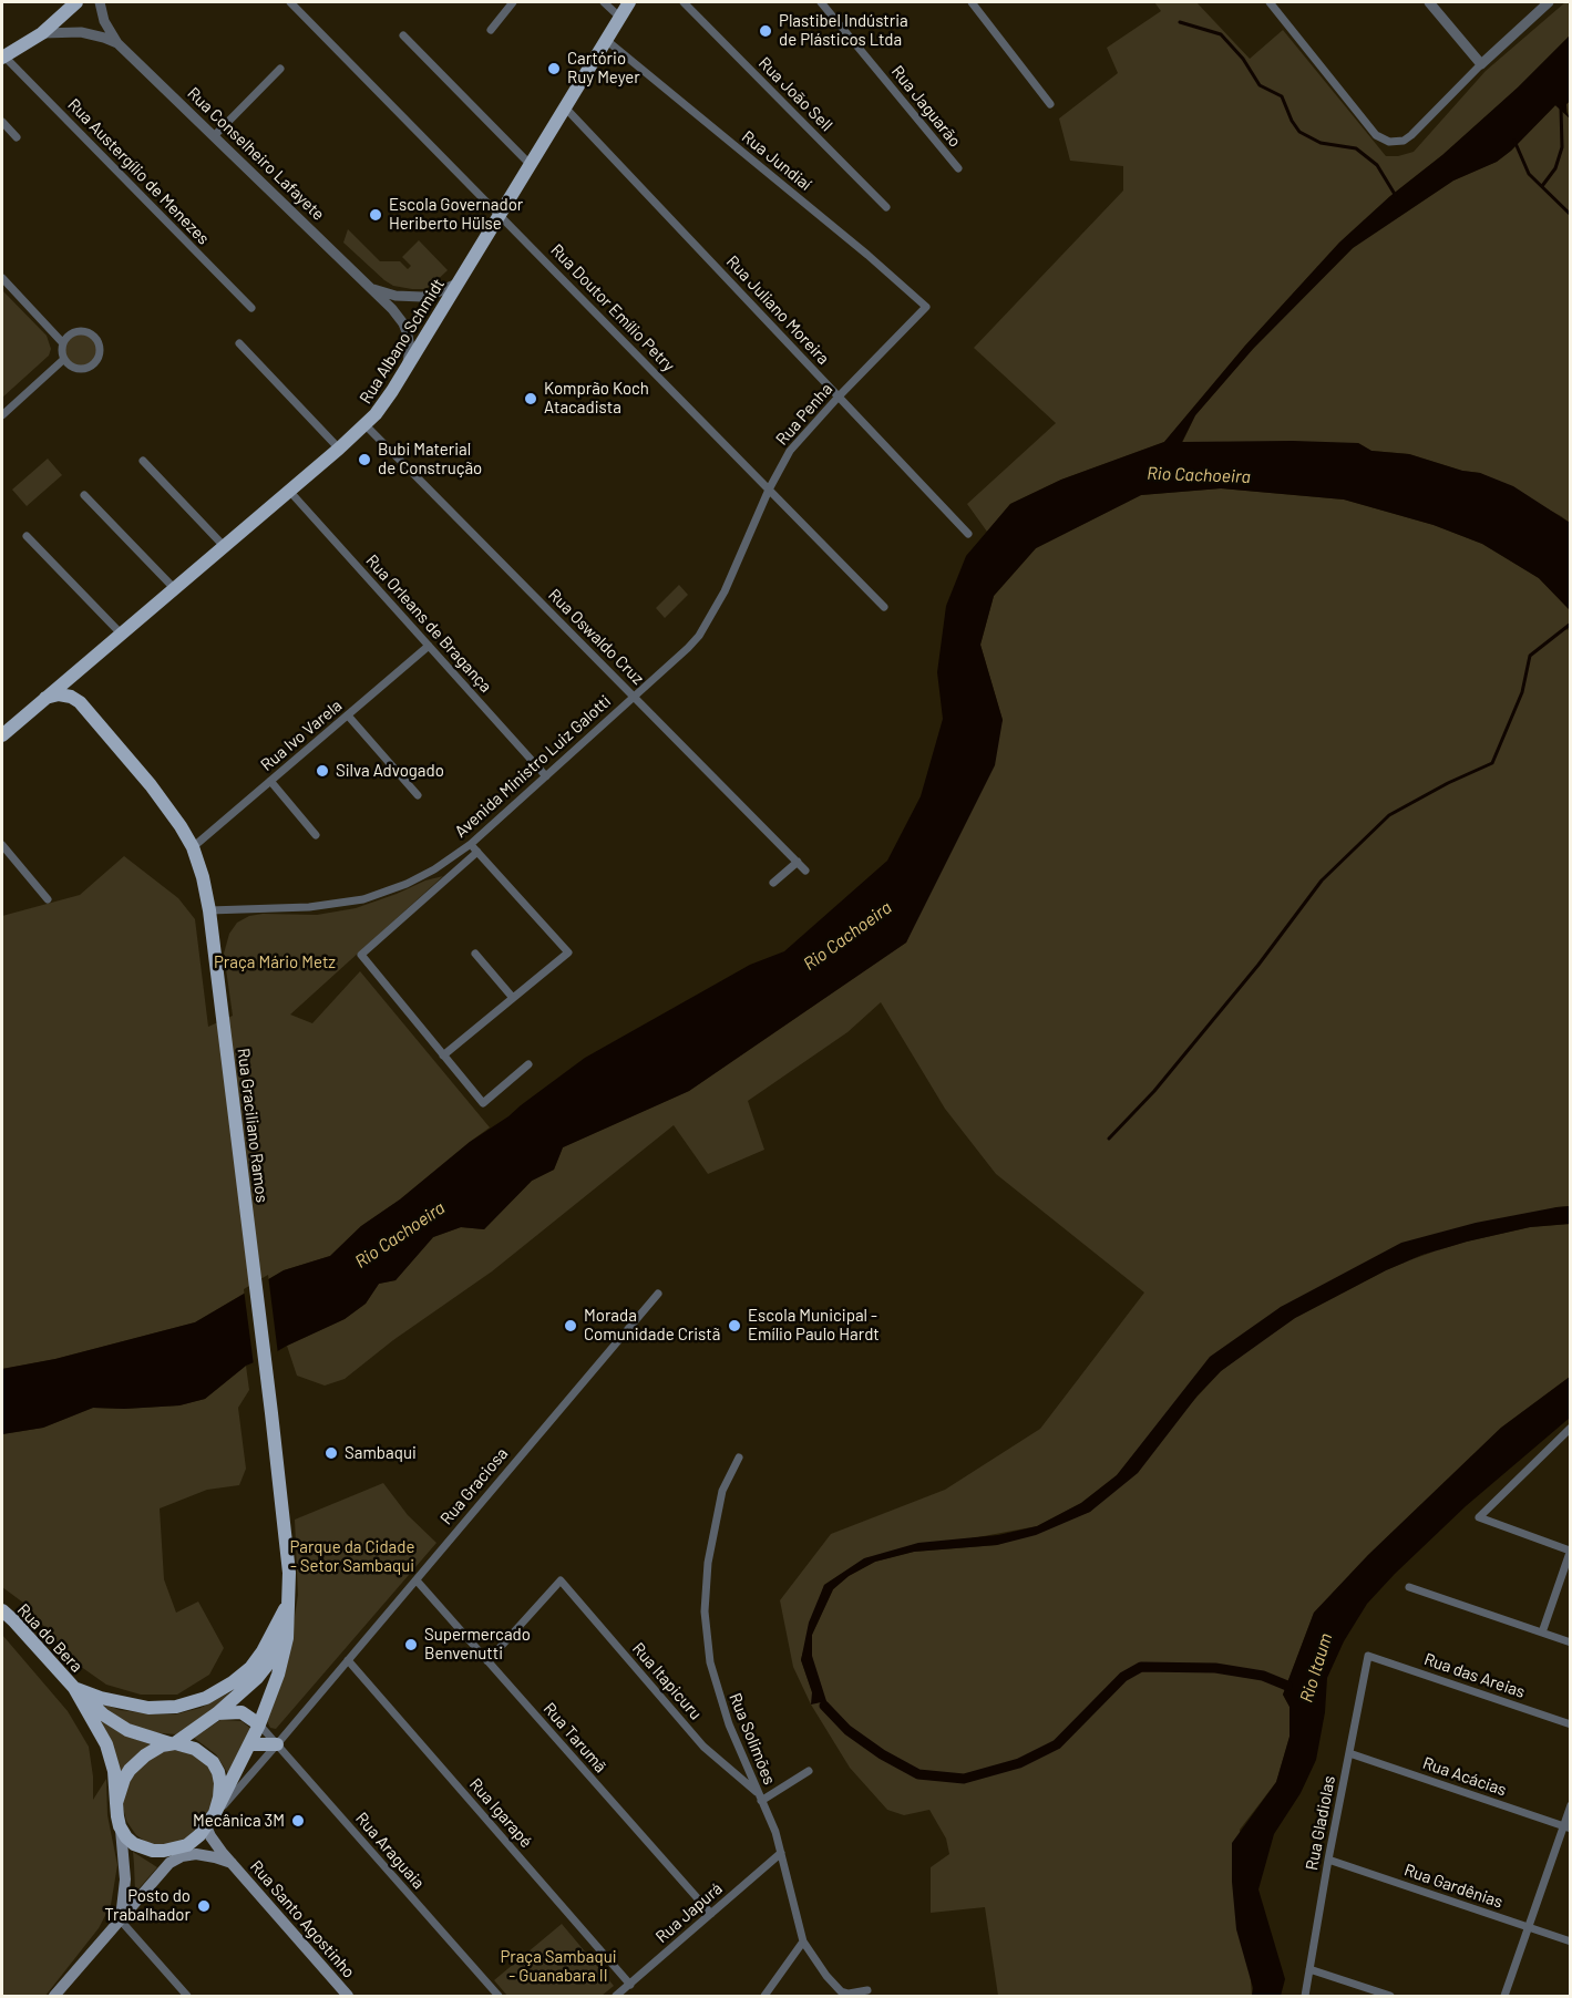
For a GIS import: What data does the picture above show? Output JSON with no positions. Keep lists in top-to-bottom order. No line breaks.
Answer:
{"streets":{"main road":["Rua Albano Schmidt","Rua Graciliano Ramos","Rua do Bera","Rua Santo Agostinho"],"street":["Rua João Sell","Rua Jaguarão","Rua Conselheiro Lafayete","Rua Jundiaí","Rua Austergílio de Menezes","Rua Doutor Emílio Petry","Rua Juliano Moreira","Rua Penha","Rua Orleans de Bragança","Rua Oswaldo Cruz","Rua Ivo Varela","Avenida Ministro Luiz Galotti","Rua Graciosa","Rua das Areias","Rua Itapicuru","Rua Tarumã","Rua Solimões","Rua Acácias","Rua Igarapé","Rua Gladiolas","Rua Araguaia","Rua Gardênias","Rua Japurá"]},"crossings":[["Rua Conselheiro Lafayete","Rua Albano Schmidt"],["Rua Jundiaí","Rua Albano Schmidt"],["Rua Jundiaí","Rua Penha"],["Rua Doutor Emílio Petry","Rua Albano Schmidt"],["Rua Doutor Emílio Petry","Rua Penha"],["Rua Doutor Emílio Petry","Avenida Ministro Luiz Galotti"],["Rua Juliano Moreira","Rua Albano Schmidt"],["Rua Juliano Moreira","Rua Penha"],["Rua Albano Schmidt","Rua Orleans de Bragança"],["Rua Albano Schmidt","Rua Oswaldo Cruz"],["Rua Penha","Avenida Ministro Luiz Galotti"],["Rua Orleans de Bragança","Rua Ivo Varela"],["Rua Orleans de Bragança","Avenida Ministro Luiz Galotti"],["Rua Oswaldo Cruz","Avenida Ministro Luiz Galotti"],["Rua Ivo Varela","Rua Graciliano Ramos"],["Avenida Ministro Luiz Galotti","Rua Graciliano Ramos"],["Rua Graciliano Ramos","Rua Graciosa"],["Rua Graciliano Ramos","Rua do Bera"],["Rua Graciliano Ramos","Rua Araguaia"],["Rua Graciliano Ramos","Rua Santo Agostinho"],["Rua Graciosa","Rua do Bera"],["Rua Graciosa","Rua Tarumã"],["Rua Graciosa","Rua Igarapé"],["Rua Graciosa","Rua Araguaia"],["Rua Graciosa","Rua Santo Agostinho"],["Rua do Bera","Rua Santo Agostinho"],["Rua das Areias","Rua Gladiolas"],["Rua Itapicuru","Rua Tarumã"],["Rua Itapicuru","Rua Solimões"],["Rua Tarumã","Rua Japurá"],["Rua Solimões","Rua Japurá"],["Rua Acácias","Rua Gladiolas"],["Rua Igarapé","Rua Japurá"],["Rua Gladiolas","Rua Gardênias"]],"water":["Rio Cachoeira","Rio Itaum"],"parks":["Praça Mário Metz","Parque da Cidade - Setor Sambaqui","Praça Sambaqui - Guanabara II"],"places":["Plastibel Indústria de Plásticos Ltda","Cartório Ruy Meyer","Escola Governador Heriberto Hülse","Komprão Koch Atacadista","Bubi Material de Construção","Silva Advogado","Morada Comunidade Cristã","Escola Municipal - Emílio Paulo Hardt","Sambaqui","Supermercado Benvenutti","Mecânica 3M","Posto do Trabalhador"]}
